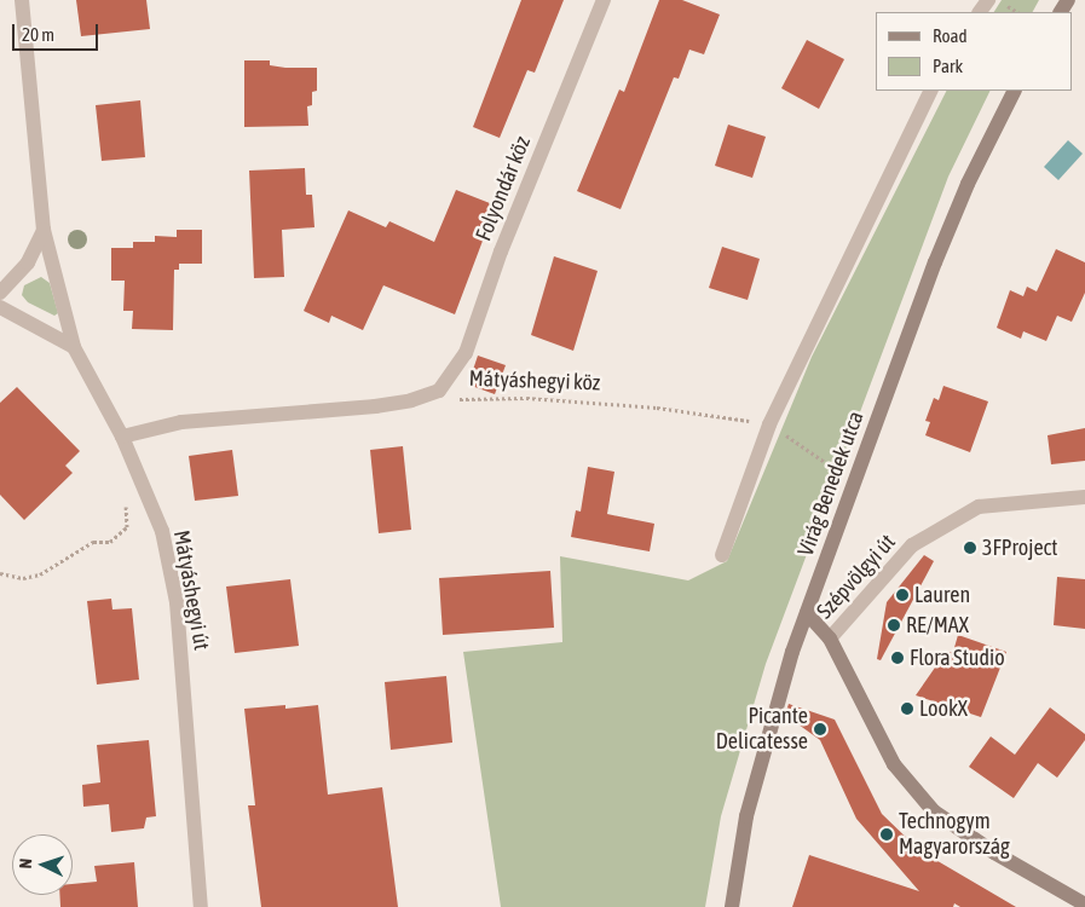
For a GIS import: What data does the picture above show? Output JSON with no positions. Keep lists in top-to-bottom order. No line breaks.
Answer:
{"streets":{"street":["Folyondár köz","Mátyáshegyi köz","Virág Benedek utca","Szépvölgyi út","Mátyáshegyi út"]},"crossings":[["Folyondár köz","Mátyáshegyi köz"],["Mátyáshegyi köz","Mátyáshegyi út"],["Virág Benedek utca","Szépvölgyi út"]],"places":["3FProject","Lauren","RE/MAX","Flora Studio","LookX","Picante Delicatesse","Technogym Magyarország"],"legend":["Road","Park"],"scale_bar":"20 m","north":"left"}
